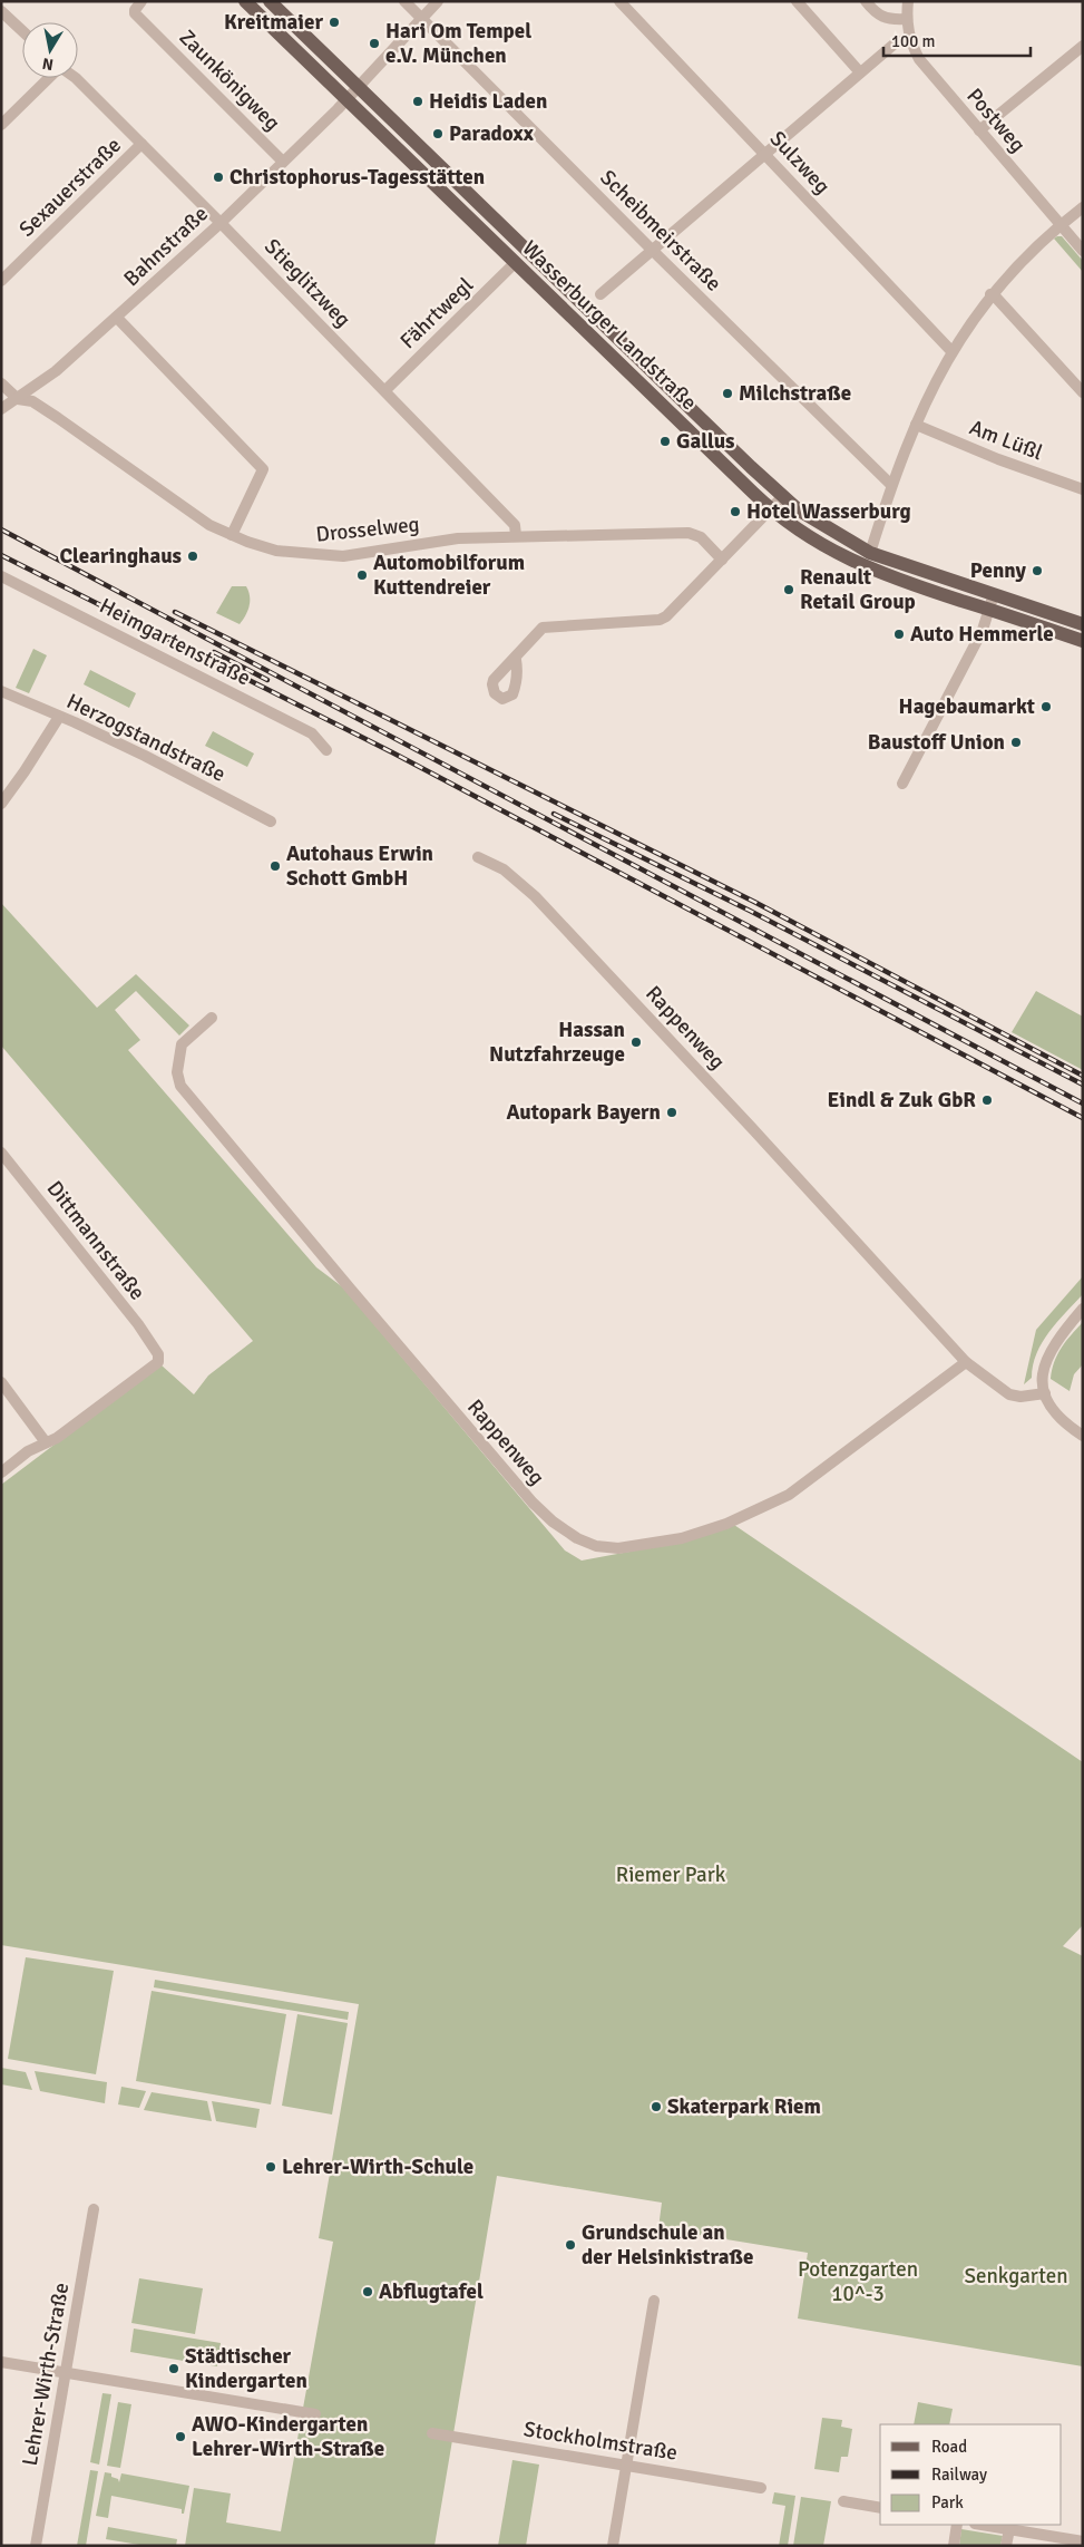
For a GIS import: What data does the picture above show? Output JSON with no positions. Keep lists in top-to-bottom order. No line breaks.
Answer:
{"streets":{"main road":["Wasserburger Landstraße"],"street":["Zaunkönigweg","Postweg","Sulzweg","Sexauerstraße","Scheibmeirstraße","Bahnstraße","Stieglitzweg","Fährtwegl","Am Lüßl","Drosselweg","Heimgartenstraße","Herzogstandstraße","Rappenweg","Dittmannstraße","Lehrer-Wirth-Straße","Stockholmstraße"]},"crossings":[["Zaunkönigweg","Bahnstraße"],["Sexauerstraße","Stieglitzweg"],["Scheibmeirstraße","Bahnstraße"],["Bahnstraße","Stieglitzweg"],["Bahnstraße","Wasserburger Landstraße"],["Bahnstraße","Drosselweg"],["Stieglitzweg","Fährtwegl"],["Stieglitzweg","Drosselweg"],["Fährtwegl","Wasserburger Landstraße"]],"parks":["Riemer Park","Potenzgarten 10^-3","Senkgarten"],"places":["Kreitmaier","Hari Om Tempel e.V. München","Heidis Laden","Paradoxx","Christophorus-Tagesstätten","Milchstraße","Gallus","Hotel Wasserburg","Clearinghaus","Penny","Automobilforum Kuttendreier","Renault Retail Group","Auto Hemmerle","Hagebaumarkt","Baustoff Union","Autohaus Erwin Schott GmbH","Hassan Nutzfahrzeuge","Eindl & Zuk GbR","Autopark Bayern","Skaterpark Riem","Lehrer-Wirth-Schule","Grundschule an der Helsinkistraße","Abflugtafel","Städtischer Kindergarten","AWO-Kindergarten Lehrer-Wirth-Straße"],"legend":["Road","Railway","Park"],"scale_bar":"100 m","north":"bottom"}
